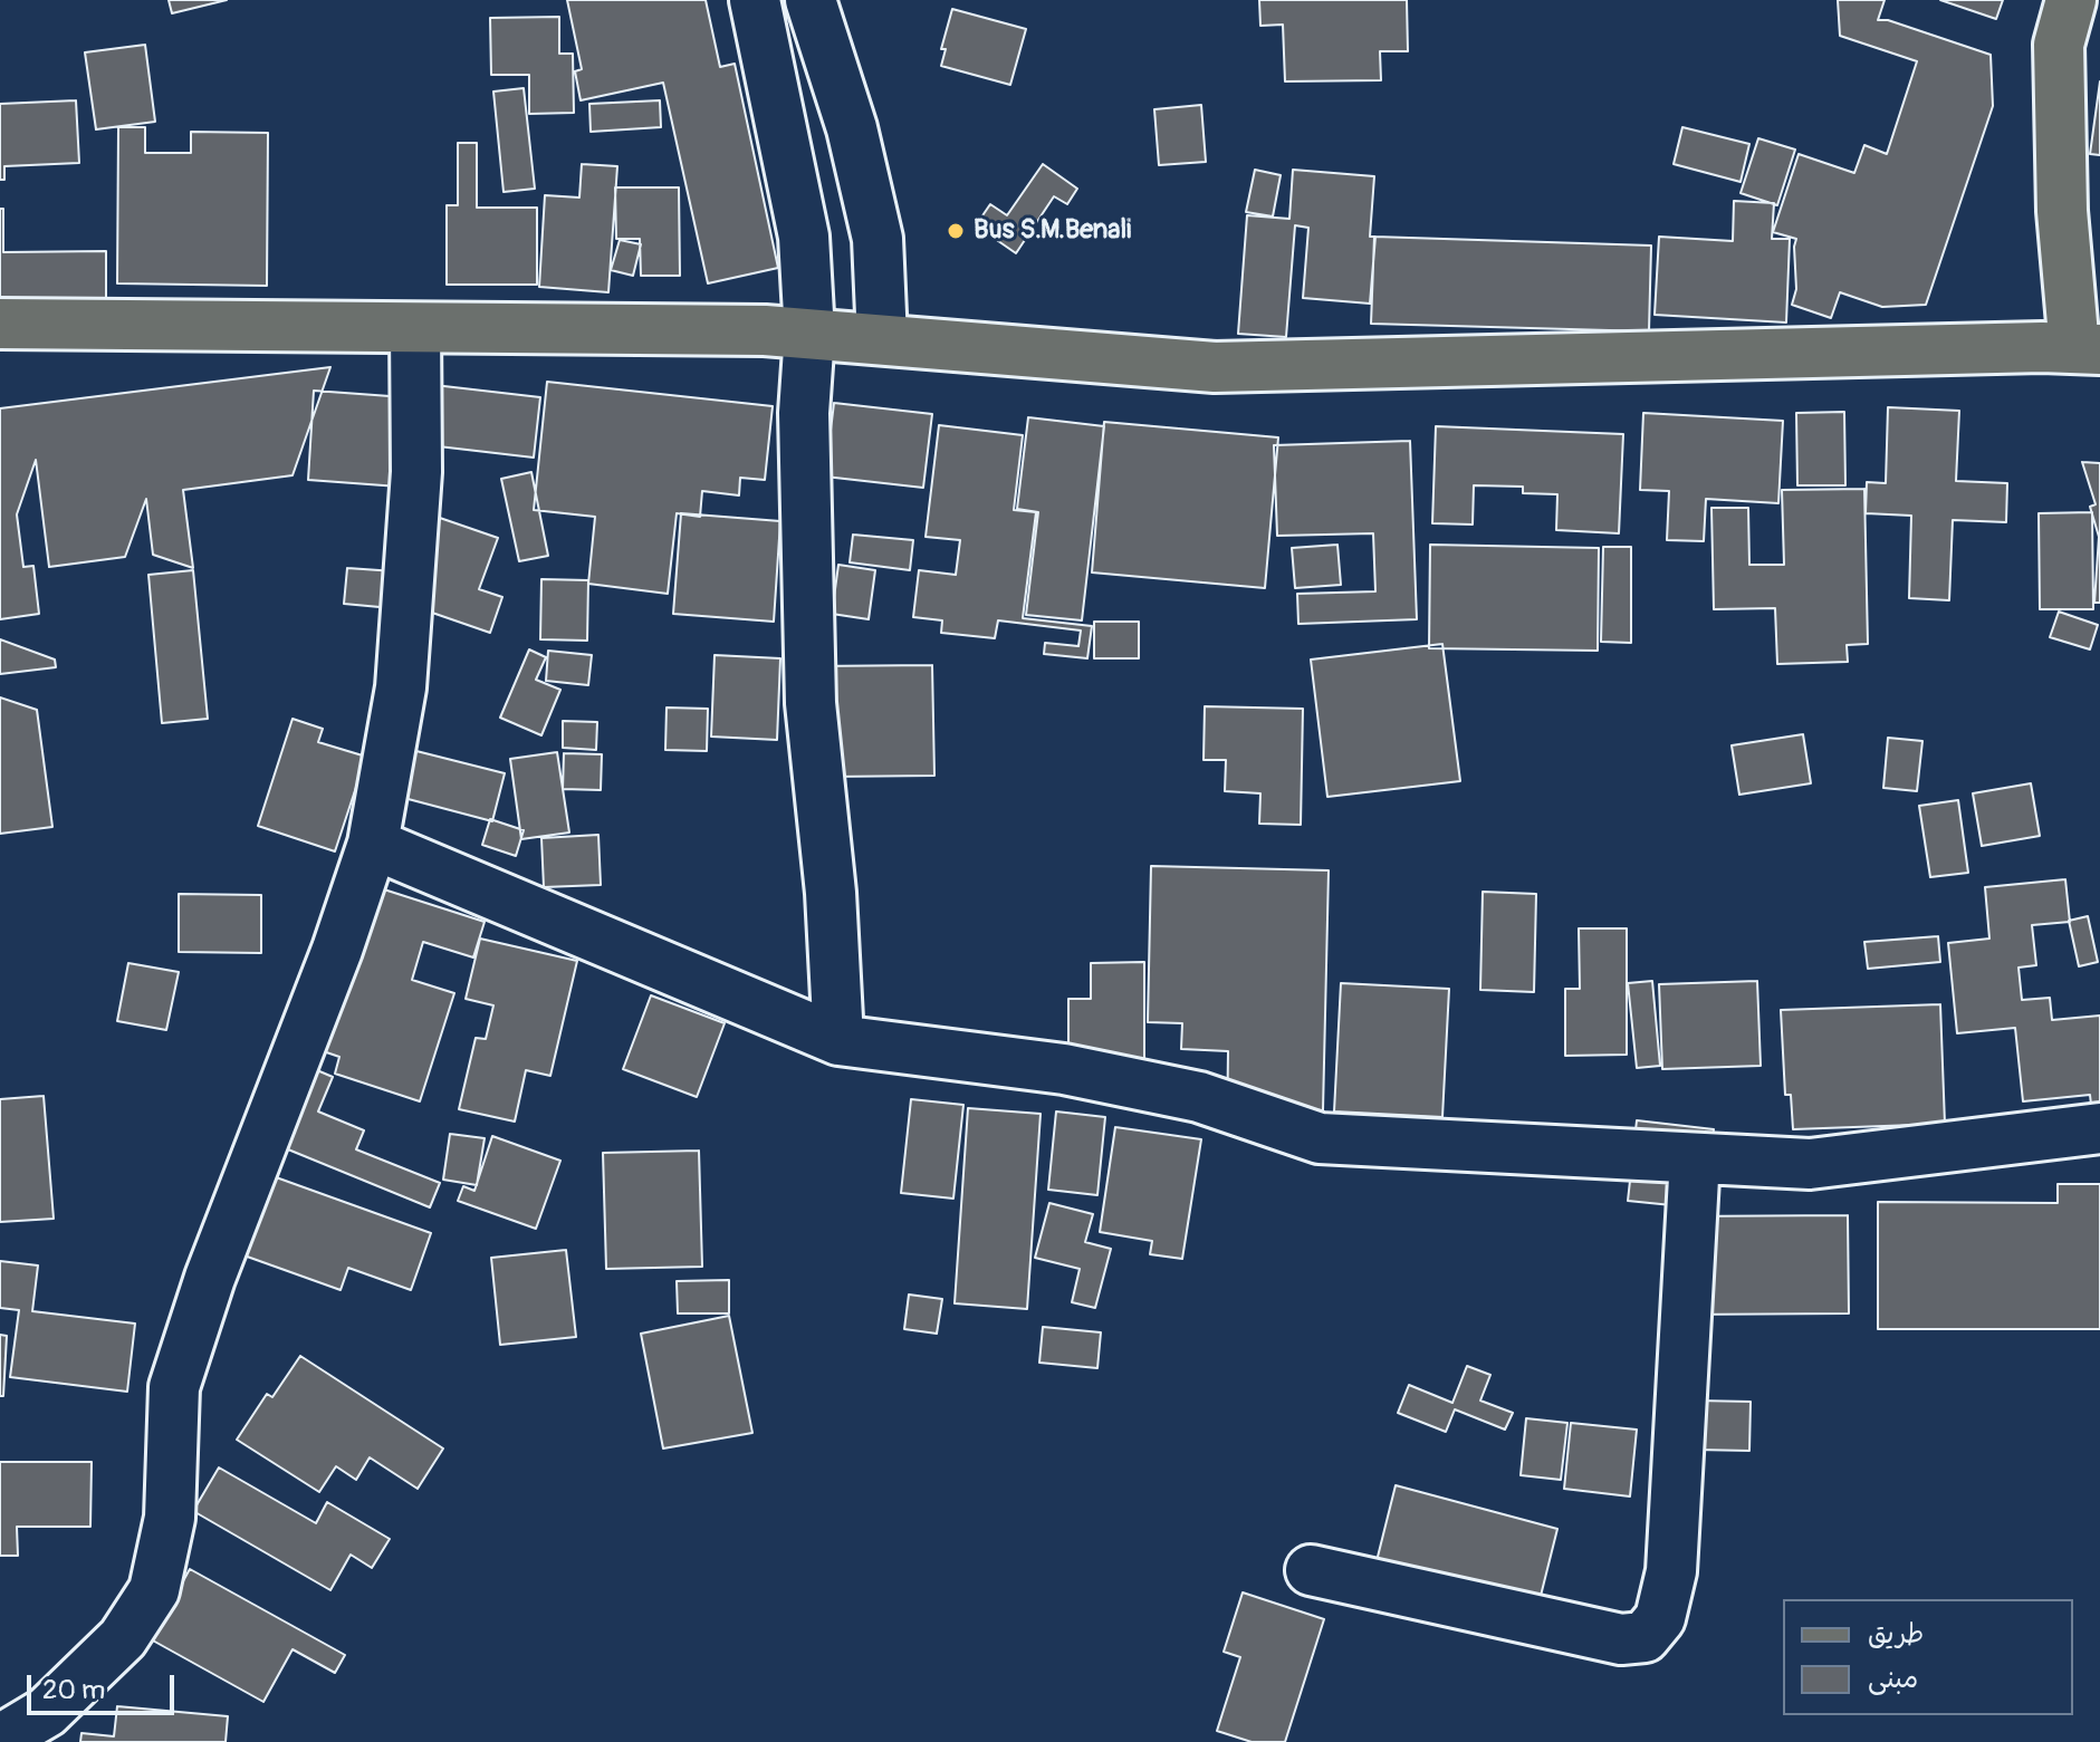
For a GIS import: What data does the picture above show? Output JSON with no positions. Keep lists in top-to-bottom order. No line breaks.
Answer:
{"places":["Bus S.M.Benali"],"legend":["طريق","مبنى"],"scale_bar":"20 m"}
